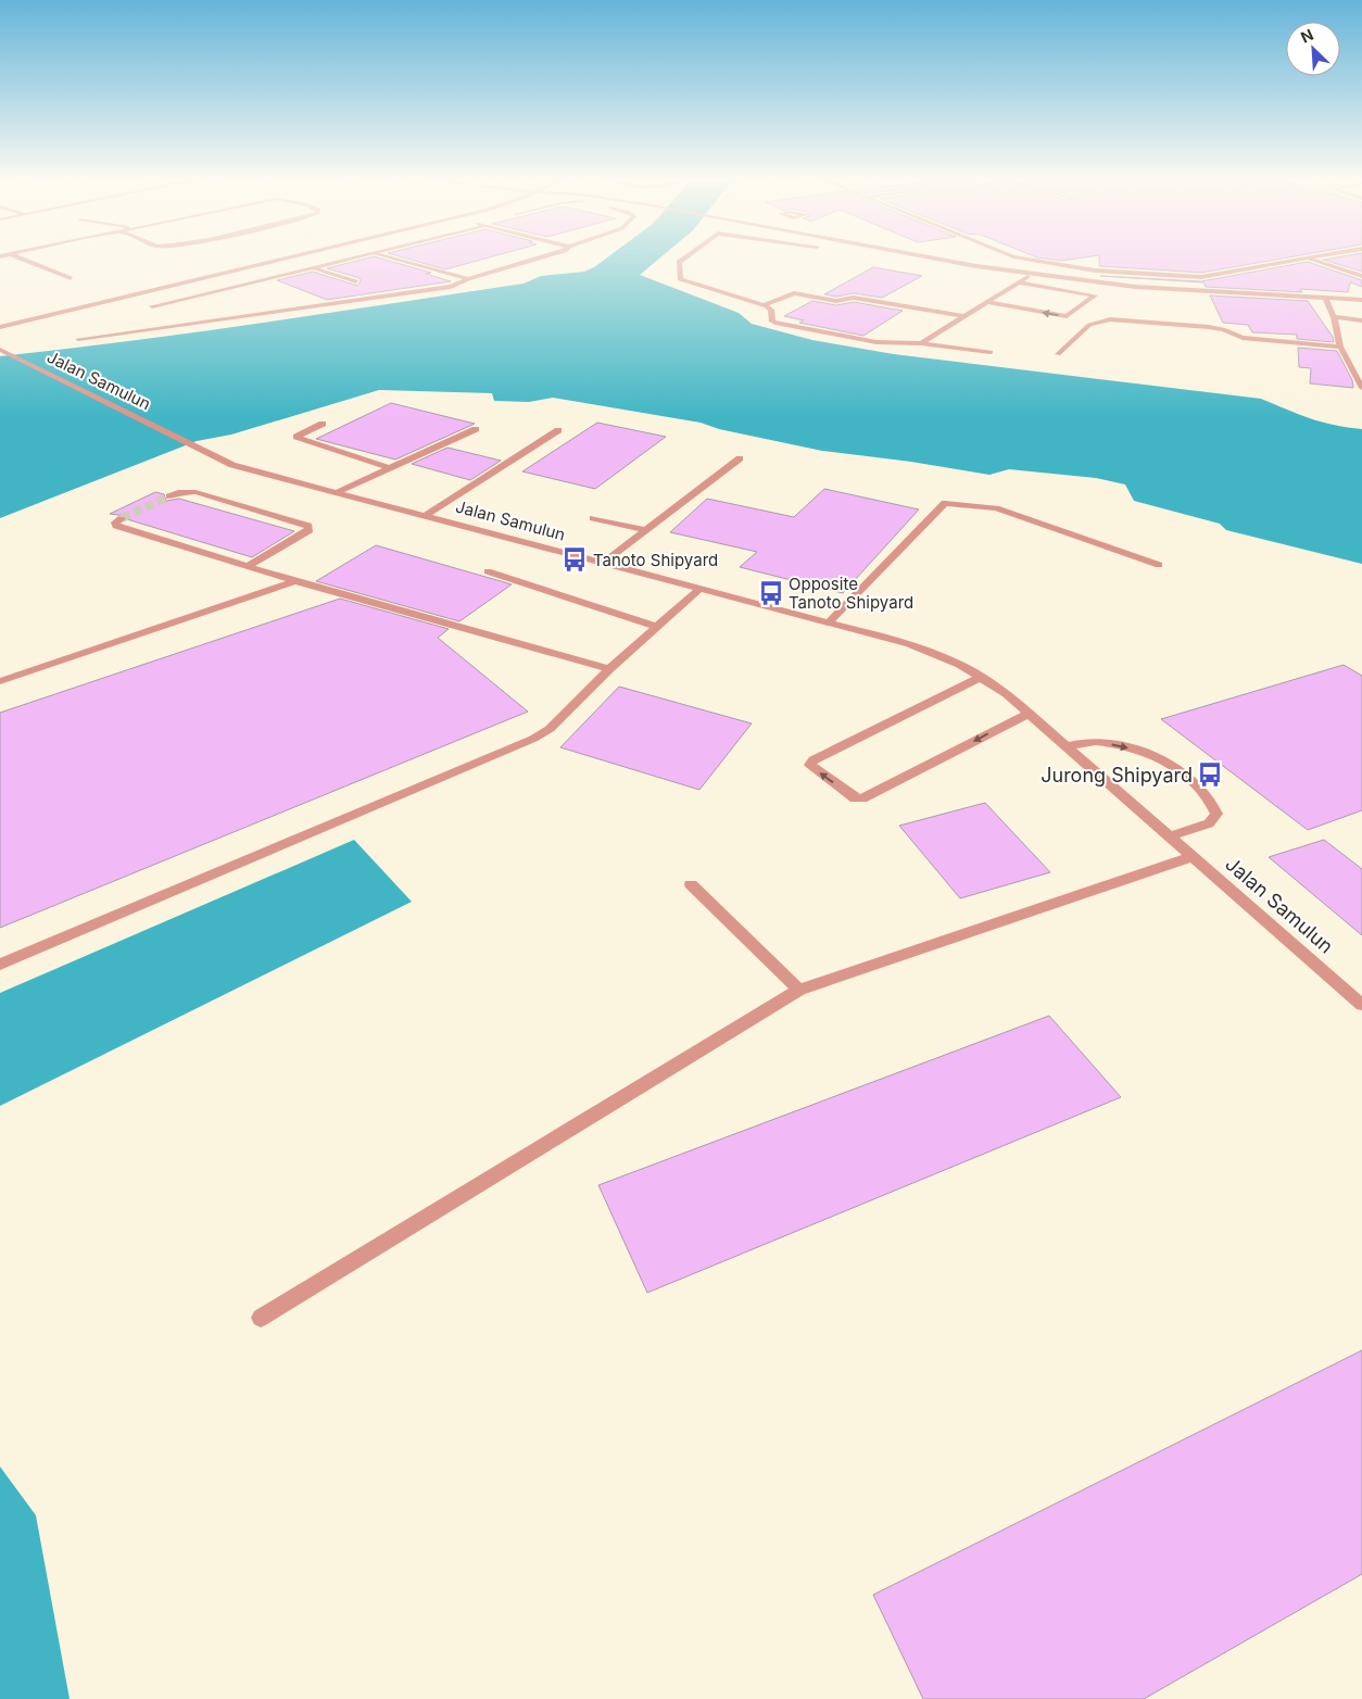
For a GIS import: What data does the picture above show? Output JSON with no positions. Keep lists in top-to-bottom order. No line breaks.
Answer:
{"streets":{"street":["Jalan Samulun"]},"places":{"bus stop":["Tanoto Shipyard","Opposite Tanoto Shipyard","Jurong Shipyard"]},"north":"top left"}
